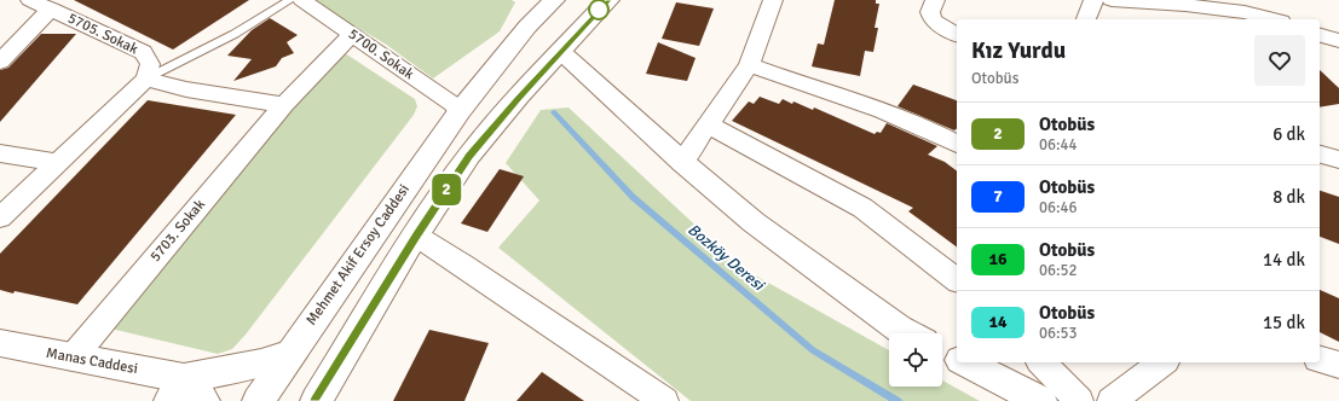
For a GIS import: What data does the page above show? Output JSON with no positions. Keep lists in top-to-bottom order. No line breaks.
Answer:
{"streets":{"main road":["Mehmet Akif Ersoy Caddesi","Manas Caddesi"],"street":["5705. Sokak","5700. Sokak","5703. Sokak"]},"crossings":[["5700. Sokak","5703. Sokak"],["5700. Sokak","Mehmet Akif Ersoy Caddesi"],["5703. Sokak","Manas Caddesi"]],"water":["Bozköy Deresi"],"lines":["bus line 2"],"page":{"on_map":"2","heading":["Kız Yurdu","Otobüs"],"list":[{"mark":"2","name":"Otobüs","note":"06:44","value":"6 dk"},{"mark":"7","name":"Otobüs","note":"06:46","value":"8 dk"},{"mark":"16","name":"Otobüs","note":"06:52","value":"14 dk"},{"mark":"14","name":"Otobüs","note":"06:53","value":"15 dk"}]}}
